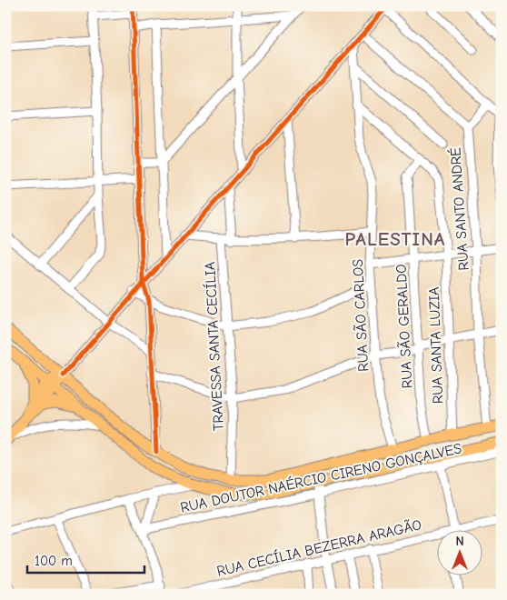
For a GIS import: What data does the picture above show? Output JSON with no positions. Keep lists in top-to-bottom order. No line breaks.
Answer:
{"streets":{"street":["RUA SANTO ANDRÉ","RUA SÃO CARLOS","RUA SÃO GERALDO","RUA SANTA LUZIA","TRAVESSA SANTA CECÍLIA","RUA DOUTOR NAÉRCIO CIRENO GONÇALVES","RUA CECÍLIA BEZERRA ARAGÃO"]},"crossings":[["RUA SÃO CARLOS","RUA SANTA LUZIA"],["RUA SÃO GERALDO","RUA SANTA LUZIA"]],"districts":["PALESTINA"],"scale_bar":"100 m","north":"top"}
